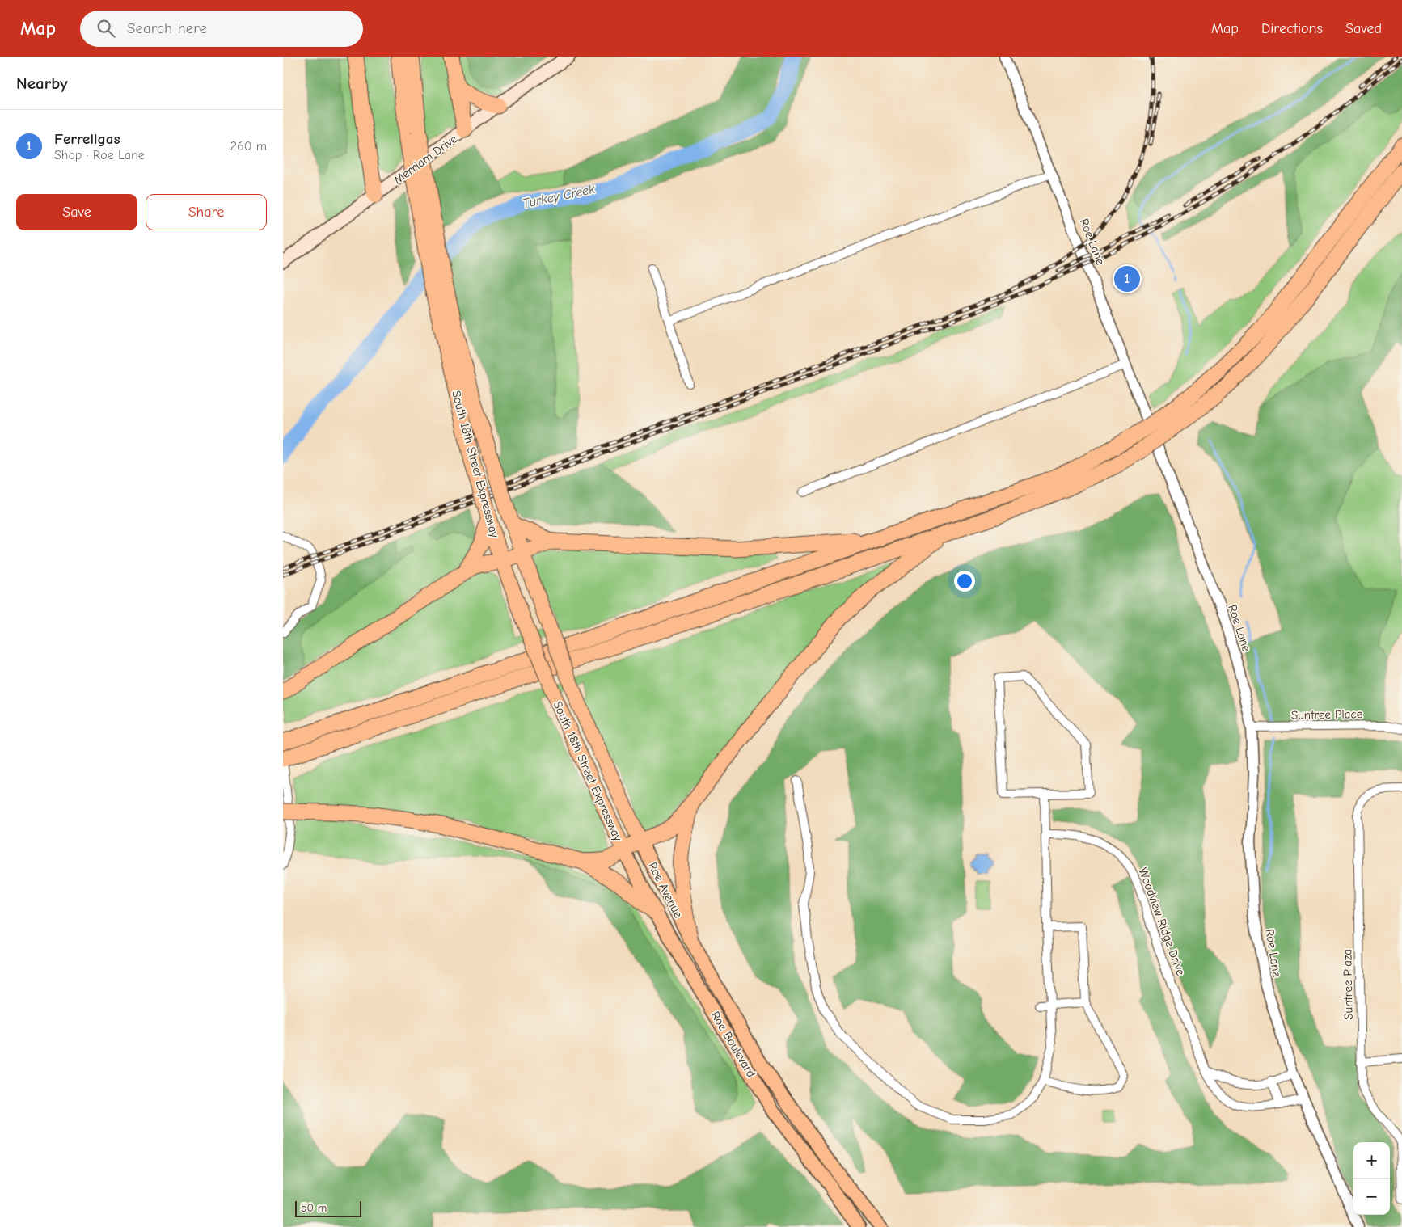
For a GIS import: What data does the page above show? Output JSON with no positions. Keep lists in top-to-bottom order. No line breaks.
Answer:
{"streets":{"highway":["South 18th Street Expressway"],"main road":["Merriam Drive","Roe Avenue","Roe Boulevard"],"street":["Roe Lane","Suntree Place","Woodview Ridge Drive","Suntree Plaza"]},"crossings":[["Roe Lane","Suntree Place"],["Roe Lane","Woodview Ridge Drive"],["South 18th Street Expressway","Roe Avenue"],["South 18th Street Expressway","Roe Boulevard"],["Roe Avenue","Roe Boulevard"]],"water":["Turkey Creek"],"scale_bar":"50 m","page":{"header":"Map","search":"Search here","nav":["Map","Directions","Saved"],"heading":"Nearby","list":[{"mark":"1","name":"Ferrellgas","note":"Shop · Roe Lane","value":"260 m"}],"buttons":["Save","Share"],"pins":"1","map_buttons":["+","−"],"scale":"50 m"}}
